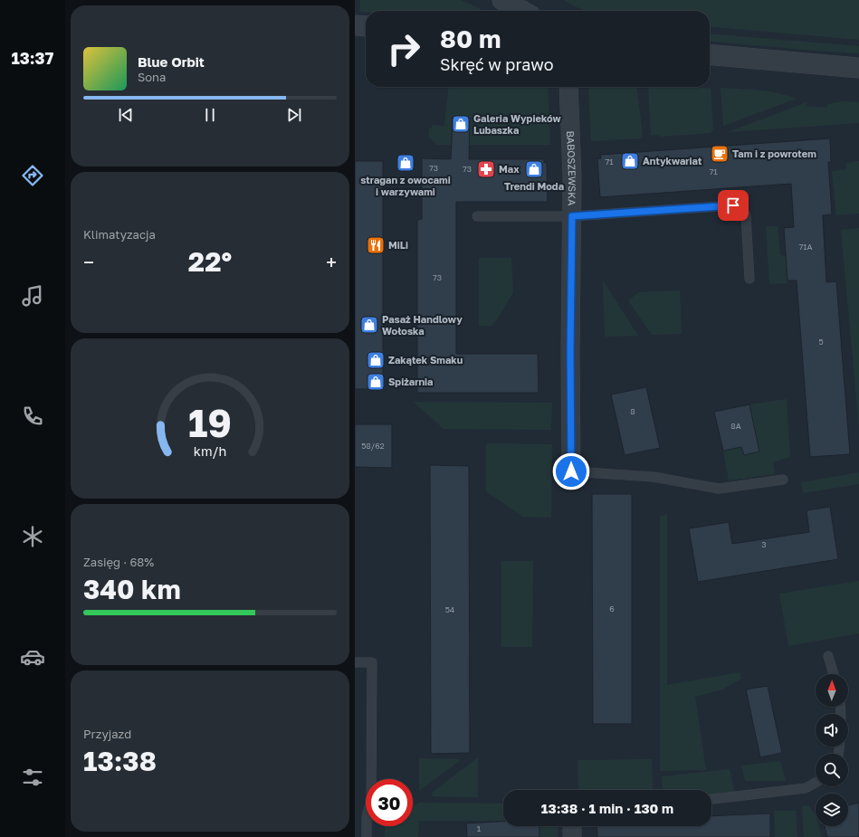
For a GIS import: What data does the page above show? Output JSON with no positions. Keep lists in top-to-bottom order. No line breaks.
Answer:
{"streets":{"street":["BABOSZEWSKA"]},"places":{"shop":["Galeria Wypieków Lubaszka","Antykwariat","stragan z owocami i warzywami","Trendi Moda","Pasaż Handlowy Wołoska","Zakątek Smaku","Spiżarnia"],"cafe":["Tam i z powrotem"],"pharmacy":["Max"],"restaurant":["MiLi"]},"house_numbers":["71","73","73","71","71A","73","5","8","8A","58/62","3","6","54","1"],"north":"top","page":{"tabs":"13:37","turn":["80 m","Skręć w prawo"],"song":["Blue Orbit","Sona"],"tile":["Klimatyzacja",["Zasięg · 68%","340 km"],["Przyjazd","13:38"]],"heat":["−","22°","+"],"limit":"30","trip":"13:38 · 1 min · 130 m","gauge":["19","km/h"]}}
